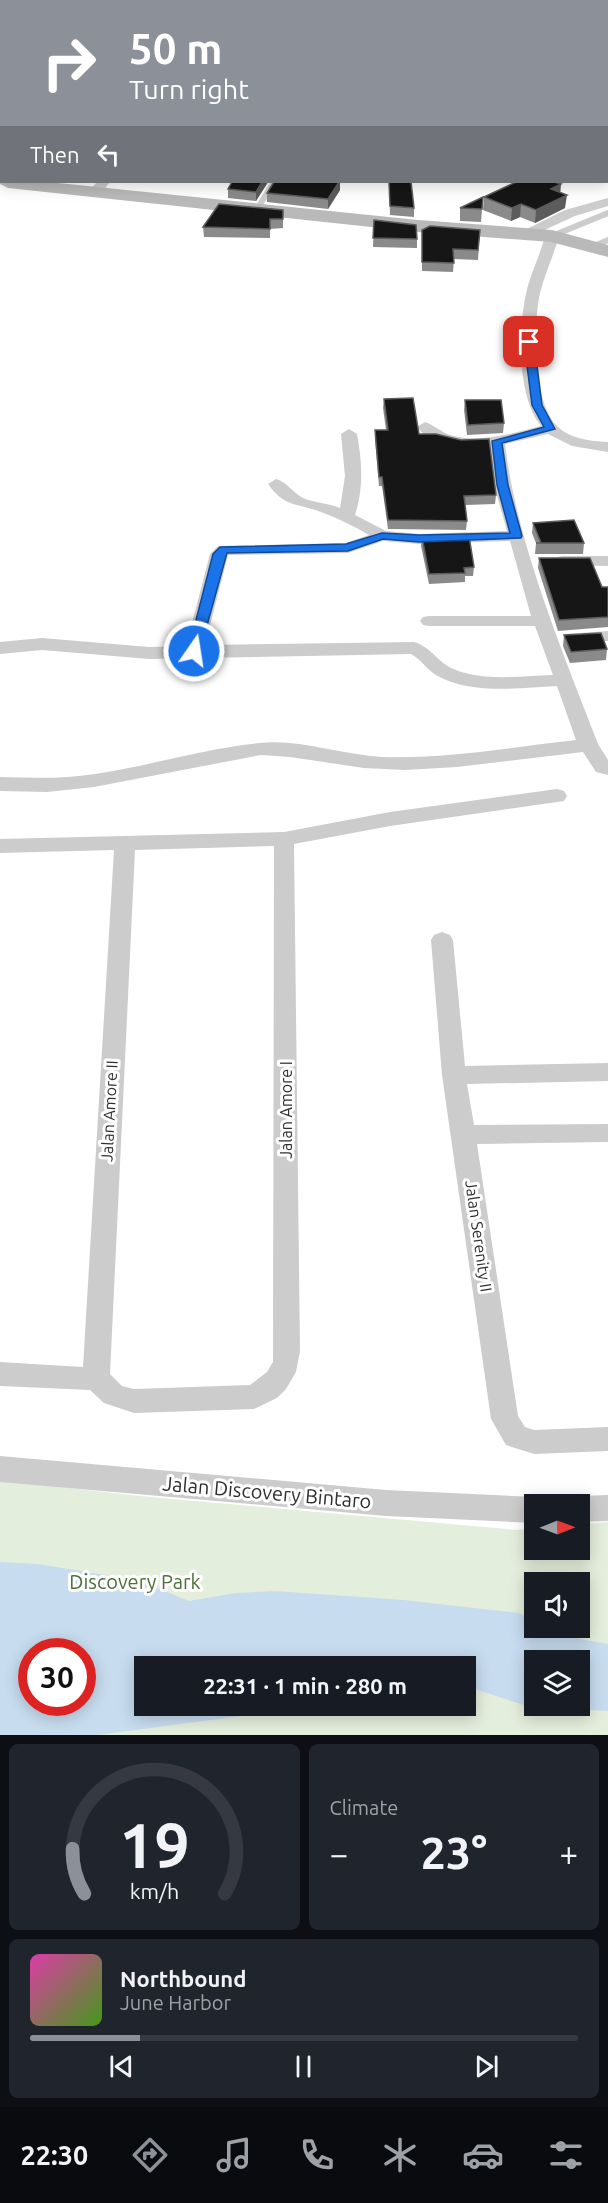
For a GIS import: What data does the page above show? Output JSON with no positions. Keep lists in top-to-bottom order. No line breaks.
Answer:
{"streets":{"street":["Jalan Amore I","Jalan Amore II","Jalan Serenity II","Jalan Discovery Bintaro"]},"crossings":[["Jalan Amore I","Jalan Amore II"]],"parks":["Discovery Park"],"north":"right","page":{"turn":["50 m","Turn right"],"then":"Then","limit":"30","trip":"22:31 · 1 min · 280 m","tile":"Climate","heat":["−","23°","+"],"song":["Northbound","June Harbor"],"tabs":"22:30","gauge":["19","km/h"]}}
